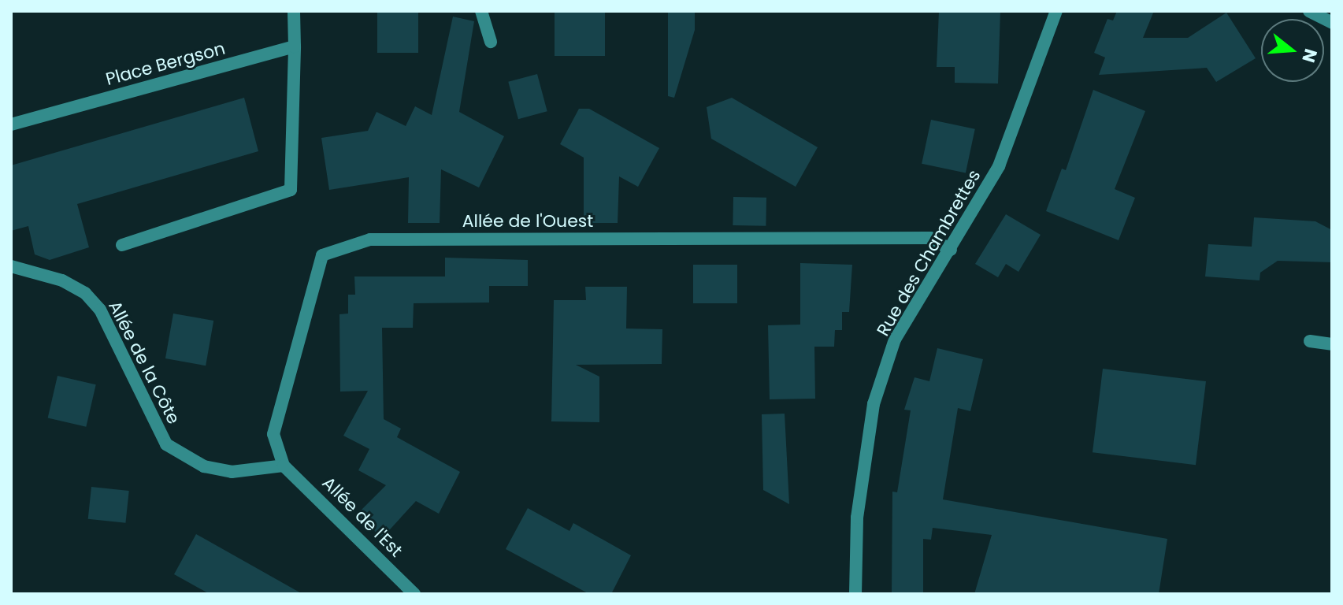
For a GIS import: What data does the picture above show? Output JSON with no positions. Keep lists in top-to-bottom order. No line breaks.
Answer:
{"streets":{"street":["Place Bergson","Allée de l'Ouest","Rue des Chambrettes","Allée de la Côte","Allée de l'Est"]},"crossings":[["Allée de l'Ouest","Rue des Chambrettes"],["Allée de l'Ouest","Allée de la Côte"],["Allée de l'Ouest","Allée de l'Est"],["Allée de la Côte","Allée de l'Est"]],"north":"right"}
